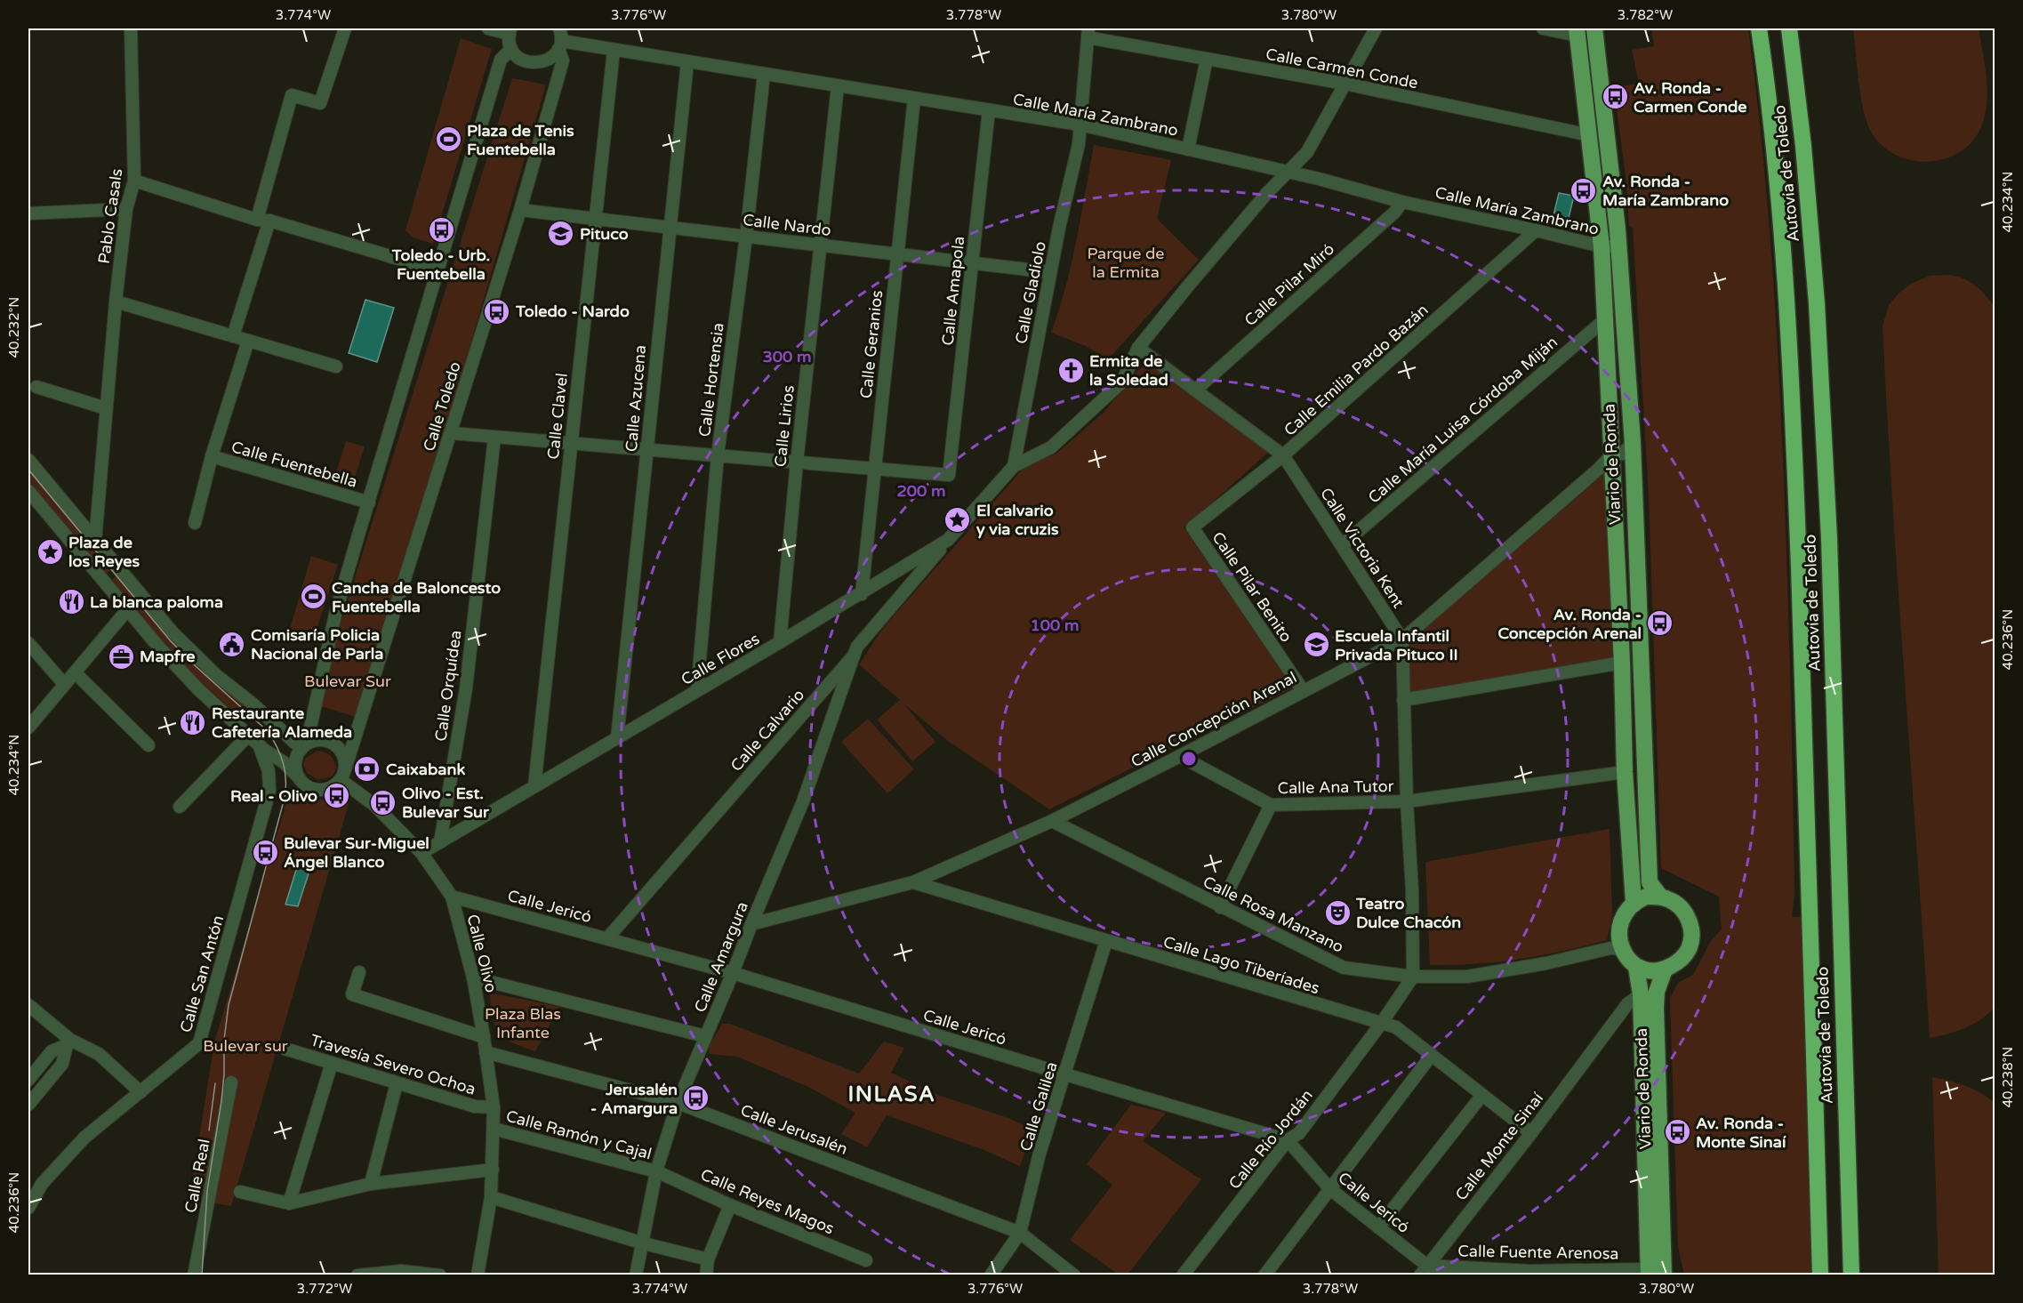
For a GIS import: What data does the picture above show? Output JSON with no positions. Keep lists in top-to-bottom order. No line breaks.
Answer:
{"streets":{"highway":["Autovía de Toledo"],"main road":["Viario de Ronda"],"street":["Calle Carmen Conde","Calle María Zambrano","Pablo Casals","Calle Nardo","Calle Pilar Miró","Calle Amapola","Calle Gladiolo","Calle Geranios","Calle Emilia Pardo Bazán","Calle Hortensia","Calle Azucena","Calle Toledo","Calle Clavel","Calle María Luisa Córdoba Miján","Calle Lirios","Calle Fuentebella","Calle Victoria Kent","Calle Pilar Benito","Calle Flores","Calle Orquídea","Calle Concepción Arenal","Calle Calvario","Calle Ana Tutor","Calle Jericó","Calle Rosa Manzano","Calle Olivo","Calle Amargura","Calle Lago Tiberíades","Calle San Antón","Travesía Severo Ochoa","Calle Galilea","Calle Jerusalén","Calle Ramón y Cajal","Calle Río Jordán","Calle Monte Sinaí","Calle Real","Calle Reyes Magos","Calle Fuente Arenosa"]},"crossings":[["Calle Carmen Conde","Calle Gladiolo"],["Calle Carmen Conde","Viario de Ronda"],["Calle María Zambrano","Calle Pilar Miró"],["Calle María Zambrano","Calle Amapola"],["Calle María Zambrano","Calle Gladiolo"],["Calle María Zambrano","Calle Geranios"],["Calle María Zambrano","Calle Emilia Pardo Bazán"],["Calle María Zambrano","Calle Hortensia"],["Calle María Zambrano","Calle Azucena"],["Calle María Zambrano","Calle Toledo"],["Calle María Zambrano","Calle Clavel"],["Calle María Zambrano","Calle Lirios"],["Calle María Zambrano","Viario de Ronda"],["Calle Nardo","Calle Amapola"],["Calle Nardo","Calle Gladiolo"],["Calle Nardo","Calle Geranios"],["Calle Nardo","Calle Hortensia"],["Calle Nardo","Calle Azucena"],["Calle Nardo","Calle Toledo"],["Calle Nardo","Calle Clavel"],["Calle Nardo","Calle Lirios"],["Calle Pilar Miró","Calle Victoria Kent"],["Calle Amapola","Calle Geranios"],["Calle Gladiolo","Calle Flores"],["Calle Geranios","Calle Flores"],["Calle Emilia Pardo Bazán","Calle Victoria Kent"],["Calle Emilia Pardo Bazán","Calle Pilar Benito"],["Calle Hortensia","Calle Flores"],["Calle Azucena","Calle Flores"],["Calle Toledo","Calle Olivo"],["Calle Clavel","Calle Flores"],["Calle María Luisa Córdoba Miján","Viario de Ronda"],["Calle María Luisa Córdoba Miján","Calle Victoria Kent"],["Calle Lirios","Calle Flores"],["Viario de Ronda","Calle Concepción Arenal"],["Viario de Ronda","Calle Ana Tutor"],["Viario de Ronda","Calle Rosa Manzano"],["Viario de Ronda","Calle Monte Sinaí"],["Viario de Ronda","Calle Fuente Arenosa"],["Calle Victoria Kent","Calle Concepción Arenal"],["Calle Pilar Benito","Calle Concepción Arenal"],["Calle Flores","Calle Orquídea"],["Calle Flores","Calle Calvario"],["Calle Flores","Calle Olivo"],["Calle Concepción Arenal","Calle Ana Tutor"],["Calle Concepción Arenal","Calle Rosa Manzano"],["Calle Concepción Arenal","Calle Amargura"],["Calle Concepción Arenal","Calle Lago Tiberíades"],["Calle Calvario","Calle Jericó"],["Calle Calvario","Calle Amargura"],["Calle Jericó","Calle Olivo"],["Calle Jericó","Calle Amargura"],["Calle Jericó","Calle Galilea"],["Calle Jericó","Calle Río Jordán"],["Calle Jericó","Calle Monte Sinaí"],["Calle Jericó","Calle Fuente Arenosa"],["Calle Olivo","Travesía Severo Ochoa"],["Calle Olivo","Calle Jerusalén"],["Calle Olivo","Calle Ramón y Cajal"],["Calle Amargura","Calle Jerusalén"],["Calle Amargura","Calle Ramón y Cajal"],["Calle Amargura","Calle Reyes Magos"],["Calle Lago Tiberíades","Calle Galilea"],["Calle Lago Tiberíades","Calle Río Jordán"],["Calle Lago Tiberíades","Calle Monte Sinaí"],["Calle Galilea","Calle Jerusalén"],["Calle Ramón y Cajal","Calle Reyes Magos"],["Calle Monte Sinaí","Calle Fuente Arenosa"]],"districts":["INLASA"],"parks":["Parque de la Ermita","Bulevar Sur","Plaza Blas Infante","Bulevar sur"],"places":{"bus stop":["Av. Ronda - Carmen Conde","Av. Ronda - María Zambrano","Toledo - Urb. Fuentebella","Toledo - Nardo","Av. Ronda - Concepción Arenal","Real - Olivo","Olivo - Est. Bulevar Sur","Bulevar Sur-Miguel Ángel Blanco","Jerusalén - Amargura","Av. Ronda - Monte Sinaí"],"sports":["Plaza de Tenis Fuentebella","Cancha de Baloncesto Fuentebella"],"school or university":["Pituco","Escuela Infantil Privada Pituco II"],"church":["Ermita de la Soledad"],"place":["El calvario y via cruzis","Plaza de los Reyes"],"restaurant":["La blanca paloma","Restaurante Cafetería Alameda"],"public building":["Comisaría Policia Nacional de Parla"],"office":["Mapfre"],"bank":["Caixabank"],"theatre":["Teatro Dulce Chacón"]},"coordinates":["3.774°W","3.776°W","3.778°W","3.780°W","3.782°W","40.234°N","40.232°N","40.236°N","40.238°N","3.772°W"],"rings":["300 m","200 m","100 m"]}
